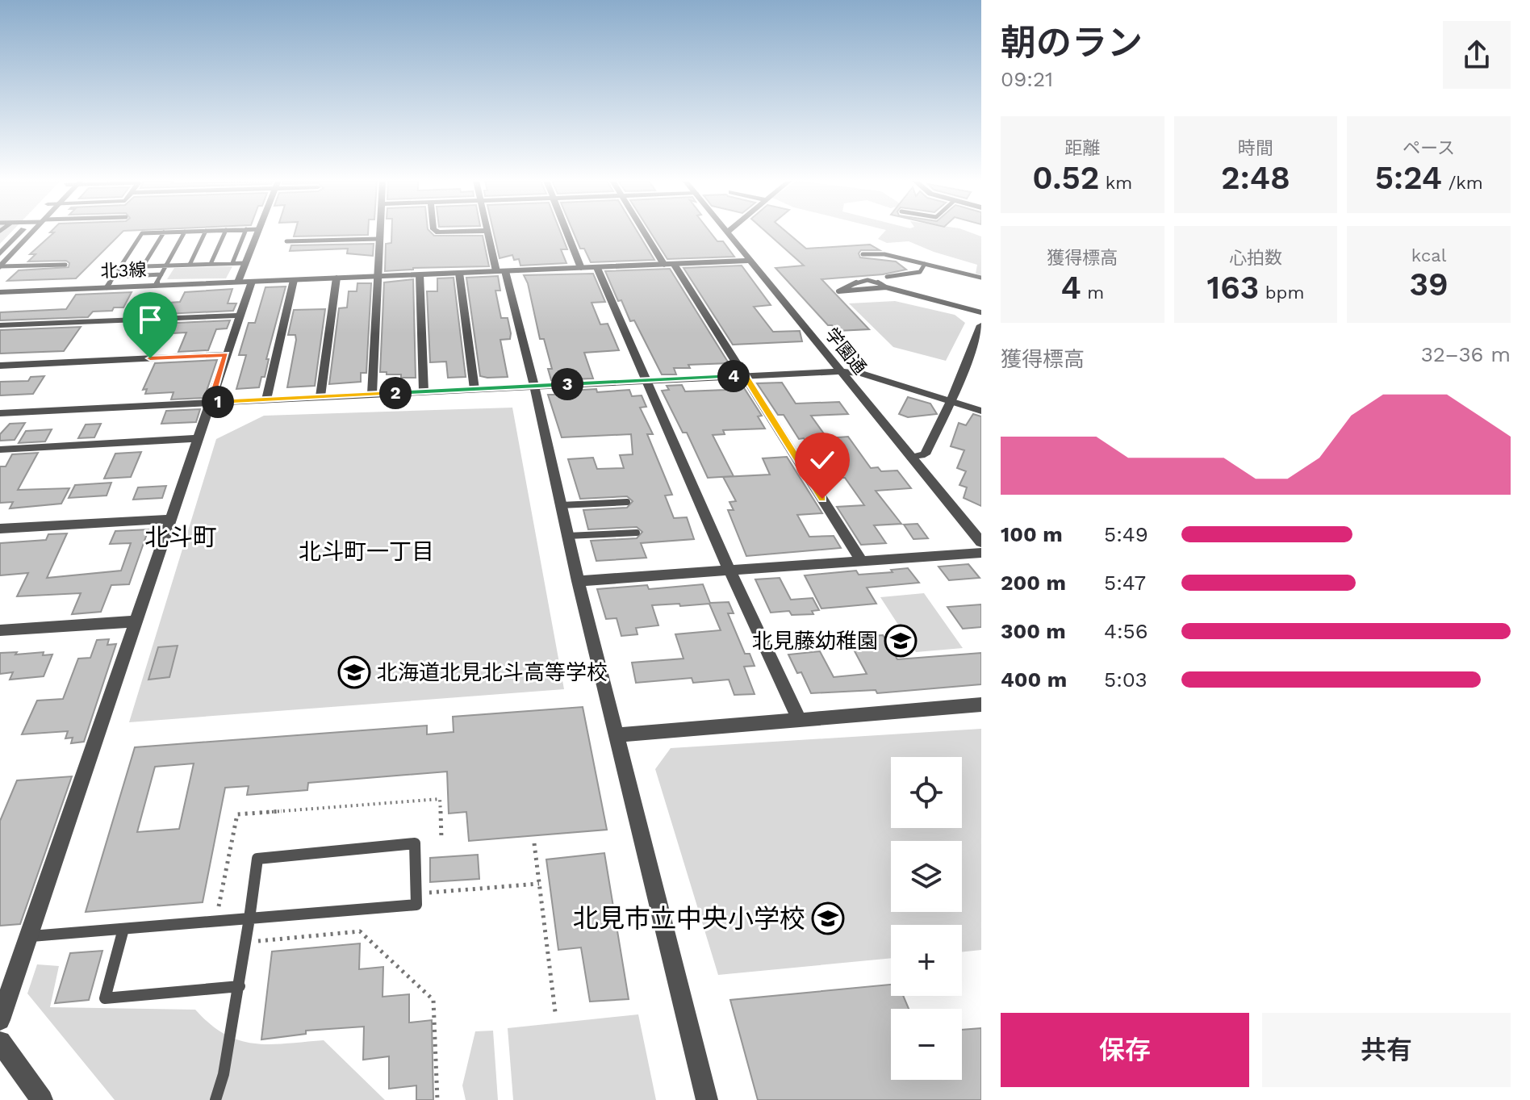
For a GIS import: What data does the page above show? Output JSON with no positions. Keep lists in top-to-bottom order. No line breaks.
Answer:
{"streets":{"street":["北3線","学園通"]},"crossings":[["北3線","学園通"]],"districts":["北斗町","北斗町一丁目"],"places":{"school or university":["北見藤幼稚園","北海道北見北斗高等学校","北見市立中央小学校"]},"page":{"heading":["朝のラン","09:21"],"stats":[["距離","0.52 km"],["時間","2:48"],["ペース","5:24 /km"],["獲得標高","4 m"],["心拍数","163 bpm"],["kcal","39"]],"chart":["獲得標高","32–36 m"],"pins":["4","3","2","1"],"list":[{"name":"100 m","note":"5:49"},{"name":"200 m","note":"5:47"},{"name":"300 m","note":"4:56"},{"name":"400 m","note":"5:03"}],"map_buttons":["+","−"],"buttons":["保存","共有"]}}
